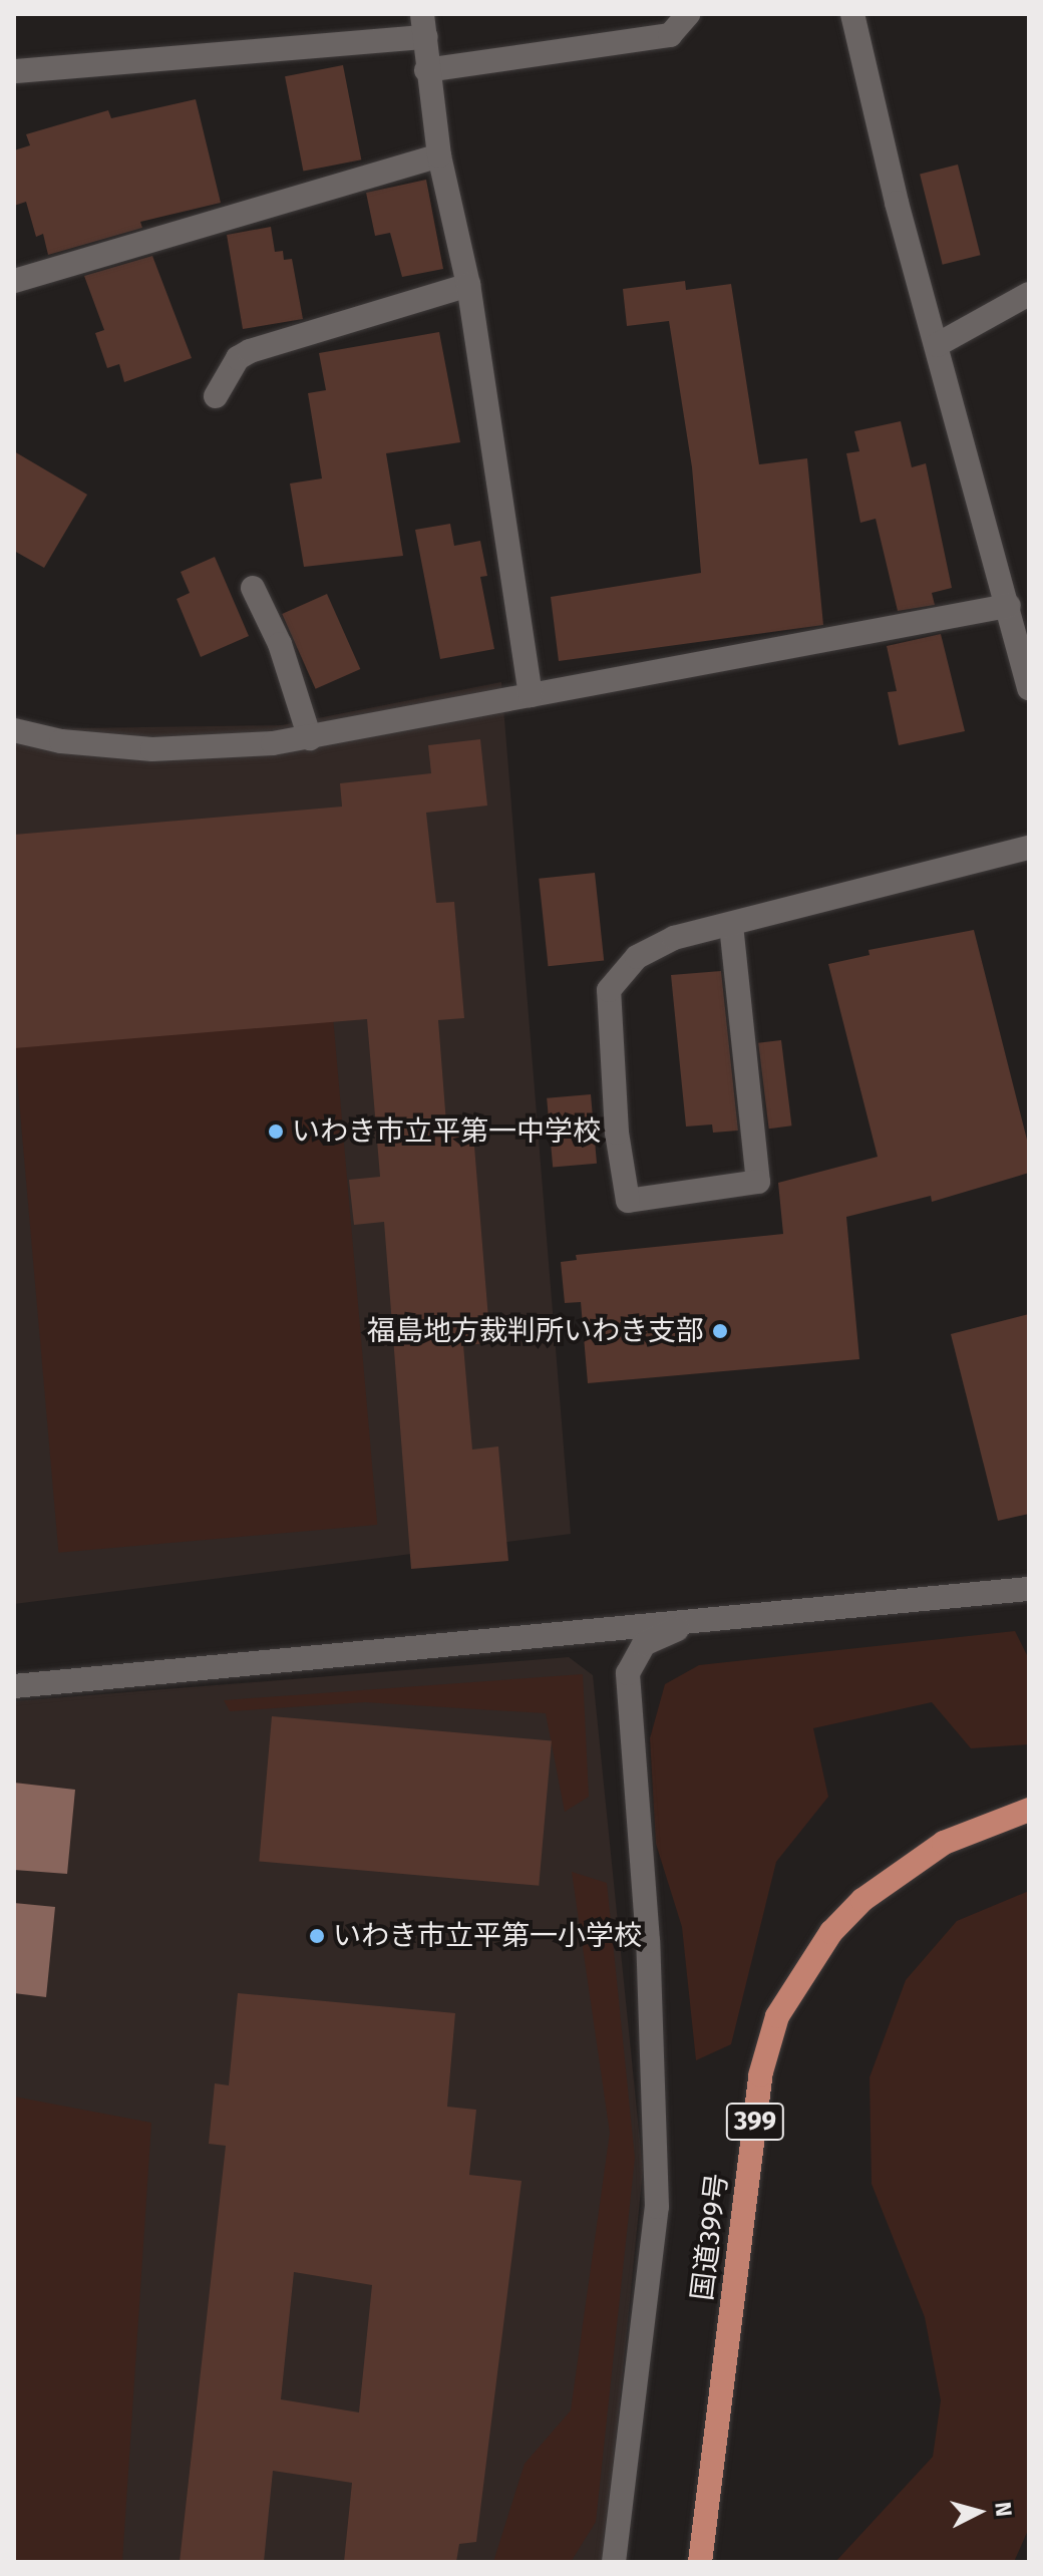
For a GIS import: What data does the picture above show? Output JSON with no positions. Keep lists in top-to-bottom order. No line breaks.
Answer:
{"streets":{"highway":["399","国道399号"]},"places":["いわき市立平第一中学校","福島地方裁判所いわき支部","いわき市立平第一小学校"],"north":"right"}
